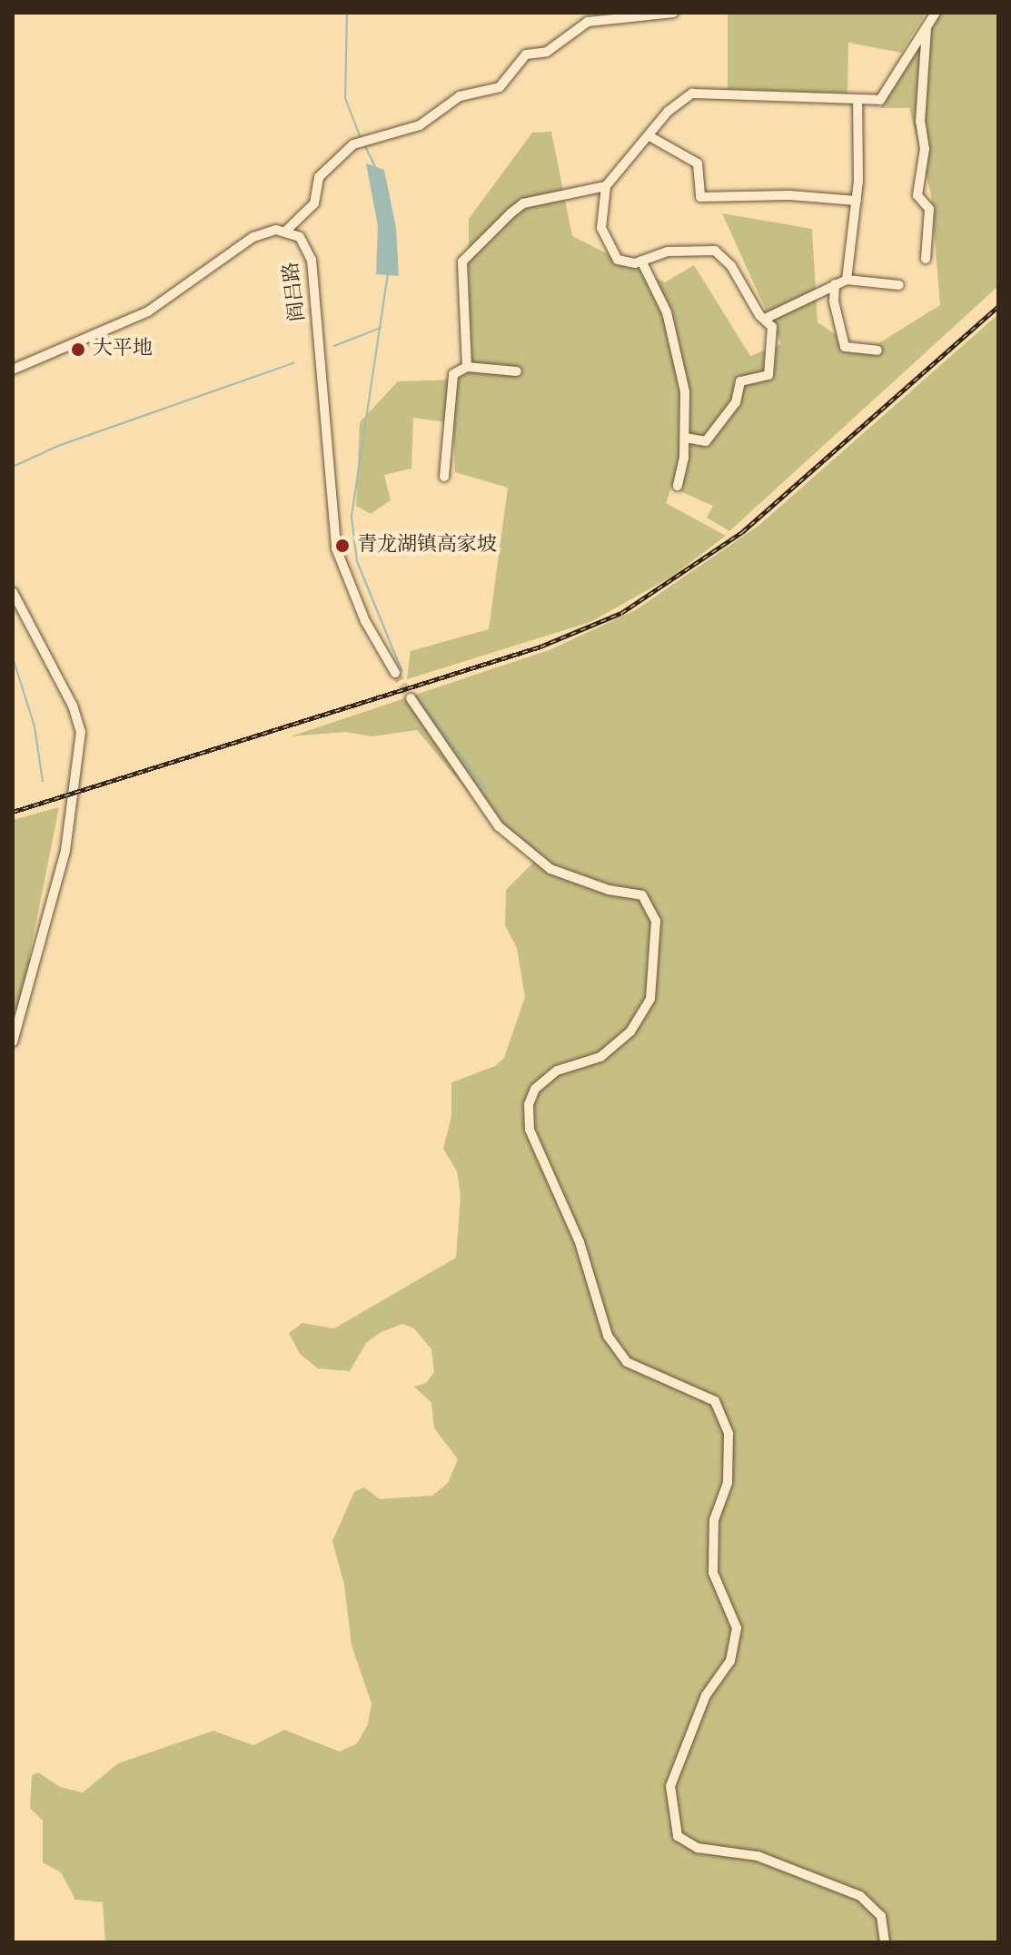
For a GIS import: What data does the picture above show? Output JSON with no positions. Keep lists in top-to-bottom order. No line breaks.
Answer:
{"streets":{"street":["阎吕路"]},"places":["大平地","青龙湖镇高家坡"]}
